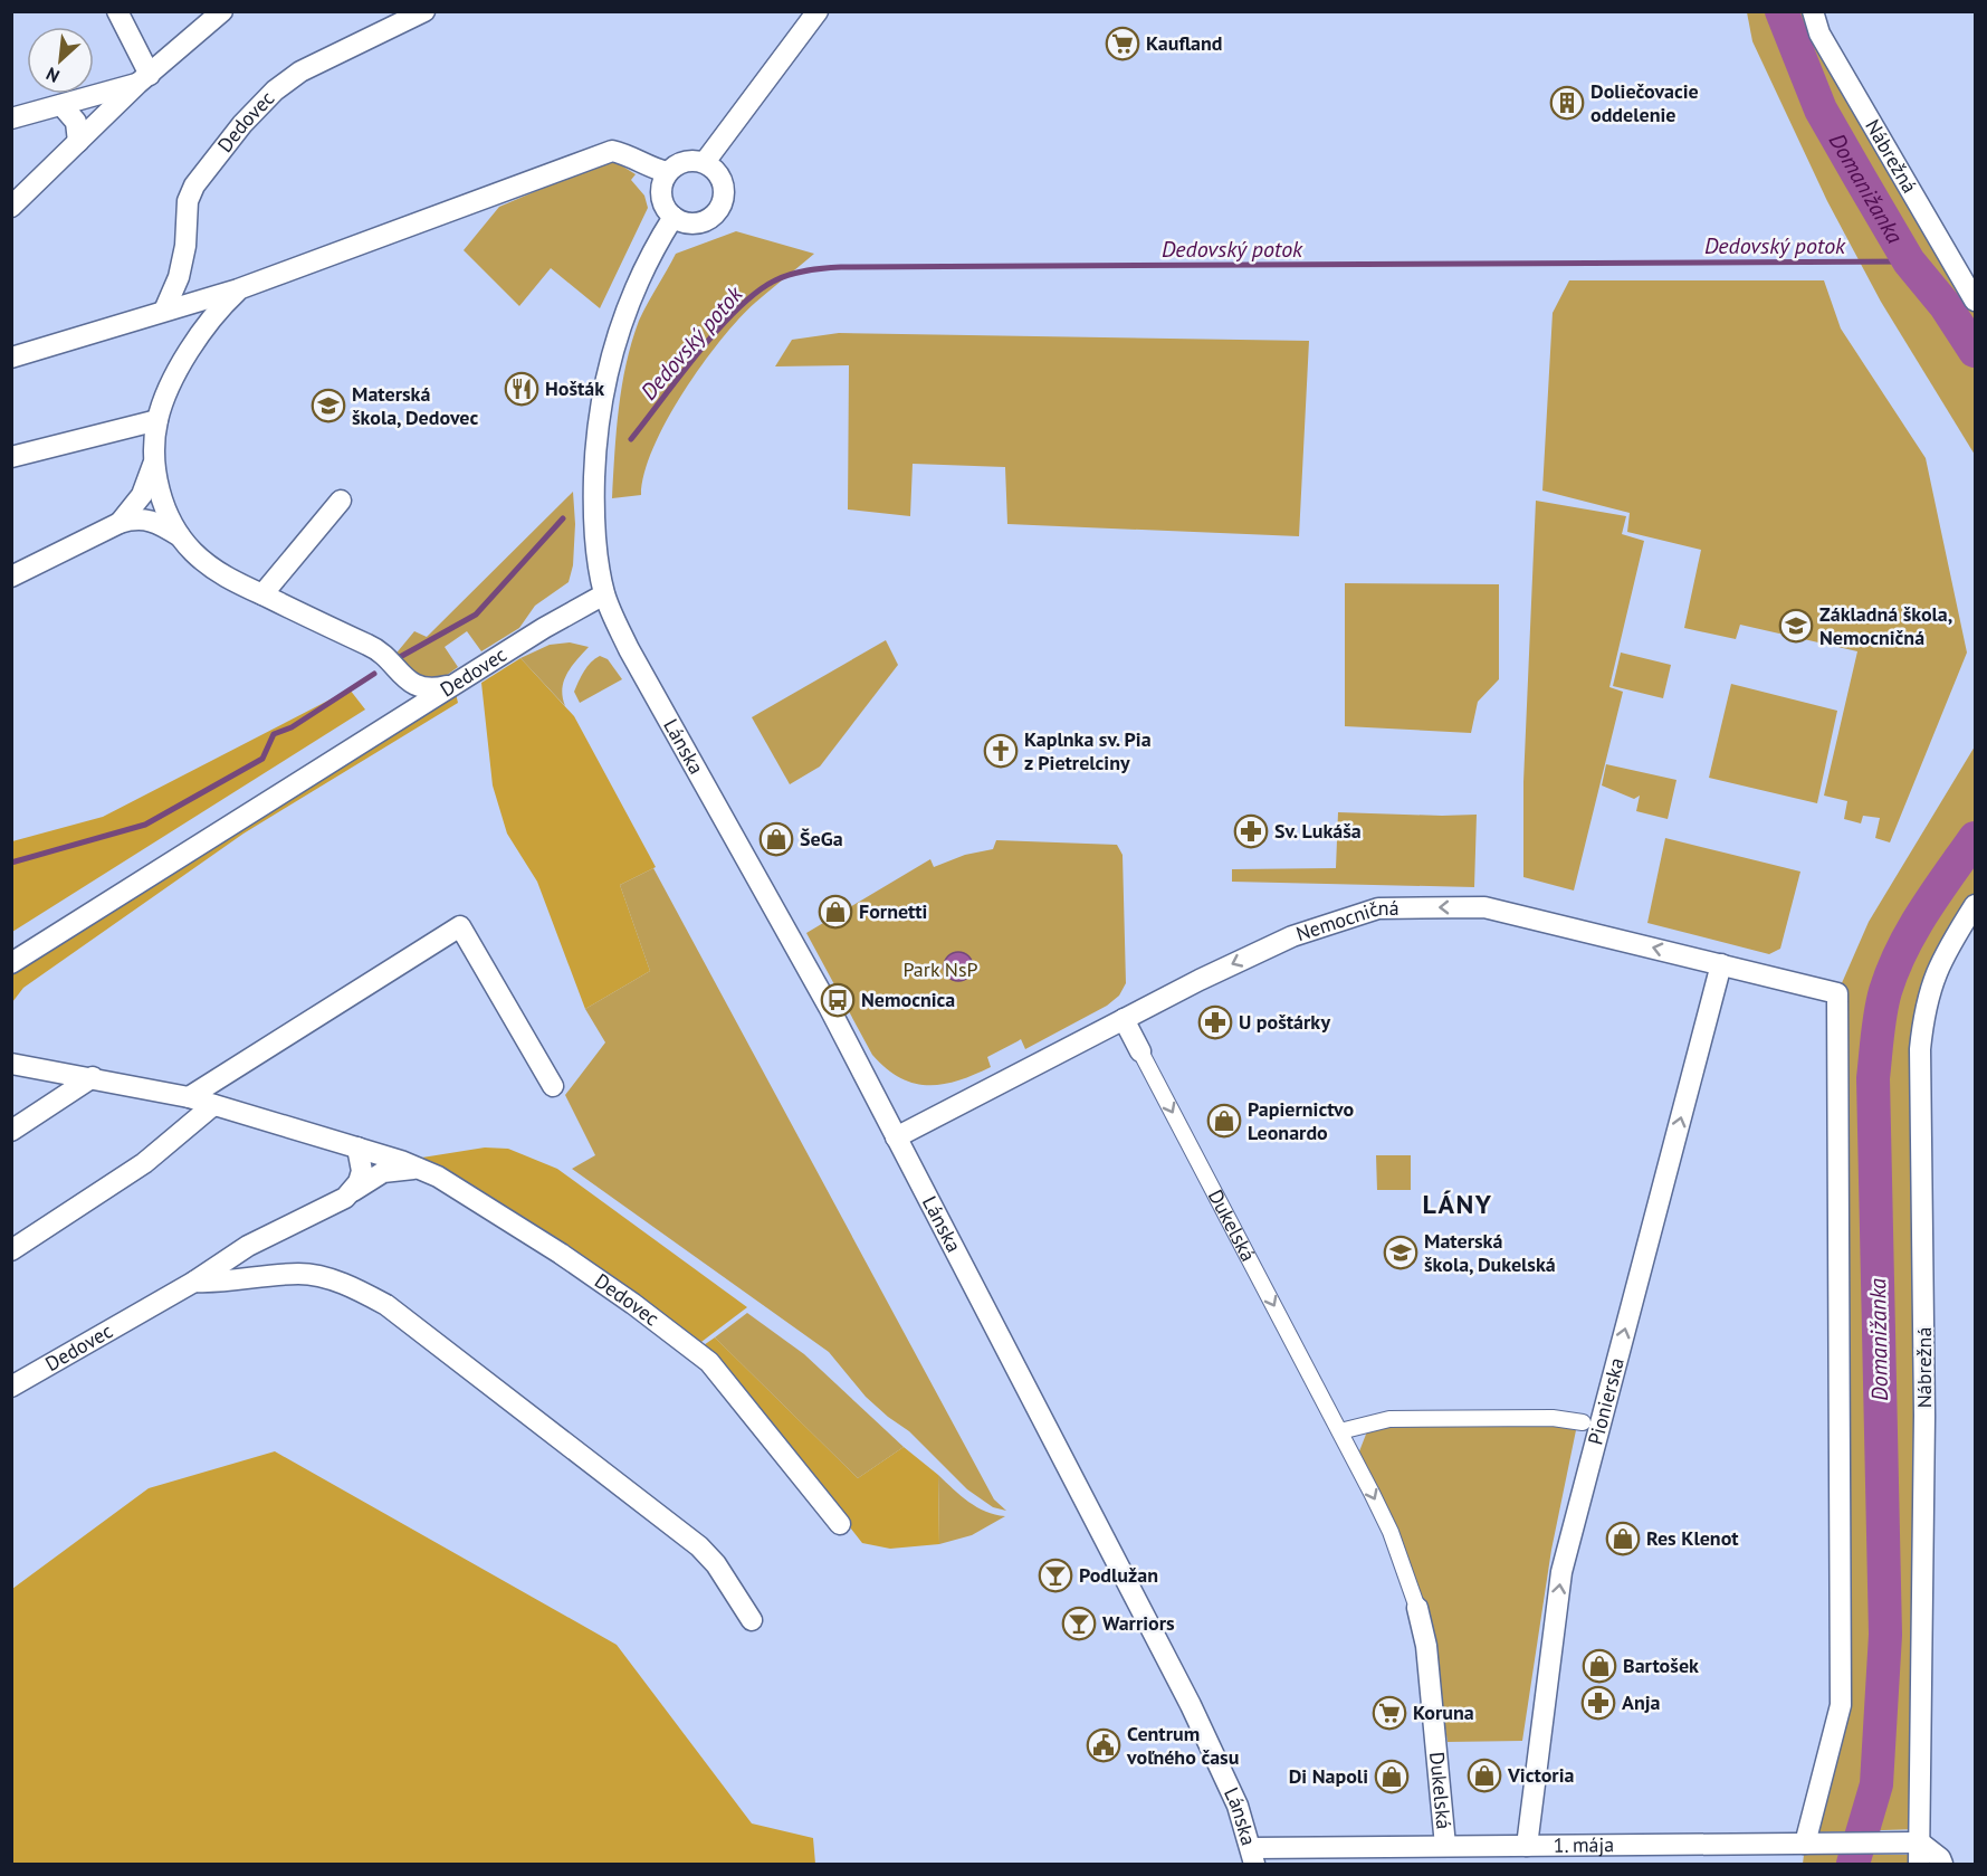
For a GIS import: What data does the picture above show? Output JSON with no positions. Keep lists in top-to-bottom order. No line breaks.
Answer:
{"streets":{"street":["Dedovec","Nábrežná","Lánska","Nemocničná","Dukelská","Pionierska","1. mája"]},"crossings":[["Dedovec","Lánska"],["Nábrežná","1. mája"],["Lánska","Nemocničná"],["Lánska","1. mája"],["Nemocničná","Dukelská"],["Nemocničná","Pionierska"],["Nemocničná","1. mája"],["Dukelská","1. mája"],["Pionierska","1. mája"]],"one_way":["Dukelská","Pionierska"],"districts":["LÁNY"],"water":["Domanižanka","Dedovský potok"],"parks":["Park NsP"],"places":{"supermarket":["Kaufland","Koruna"],"building":["Doliečovacie oddelenie"],"restaurant":["Hošták"],"school or university":["Materská škola, Dedovec","Základná škola, Nemocničná","Materská škola, Dukelská"],"church":["Kaplnka sv. Pia z Pietrelciny"],"pharmacy":["Sv. Lukáša","U poštárky","Anja"],"shop":["ŠeGa","Fornetti","Papiernictvo Leonardo","Res Klenot","Bartošek","Victoria","Di Napoli"],"bus stop":["Nemocnica"],"bar":["Podlužan","Warriors"],"public building":["Centrum voľného času"]},"north":"bottom left"}
